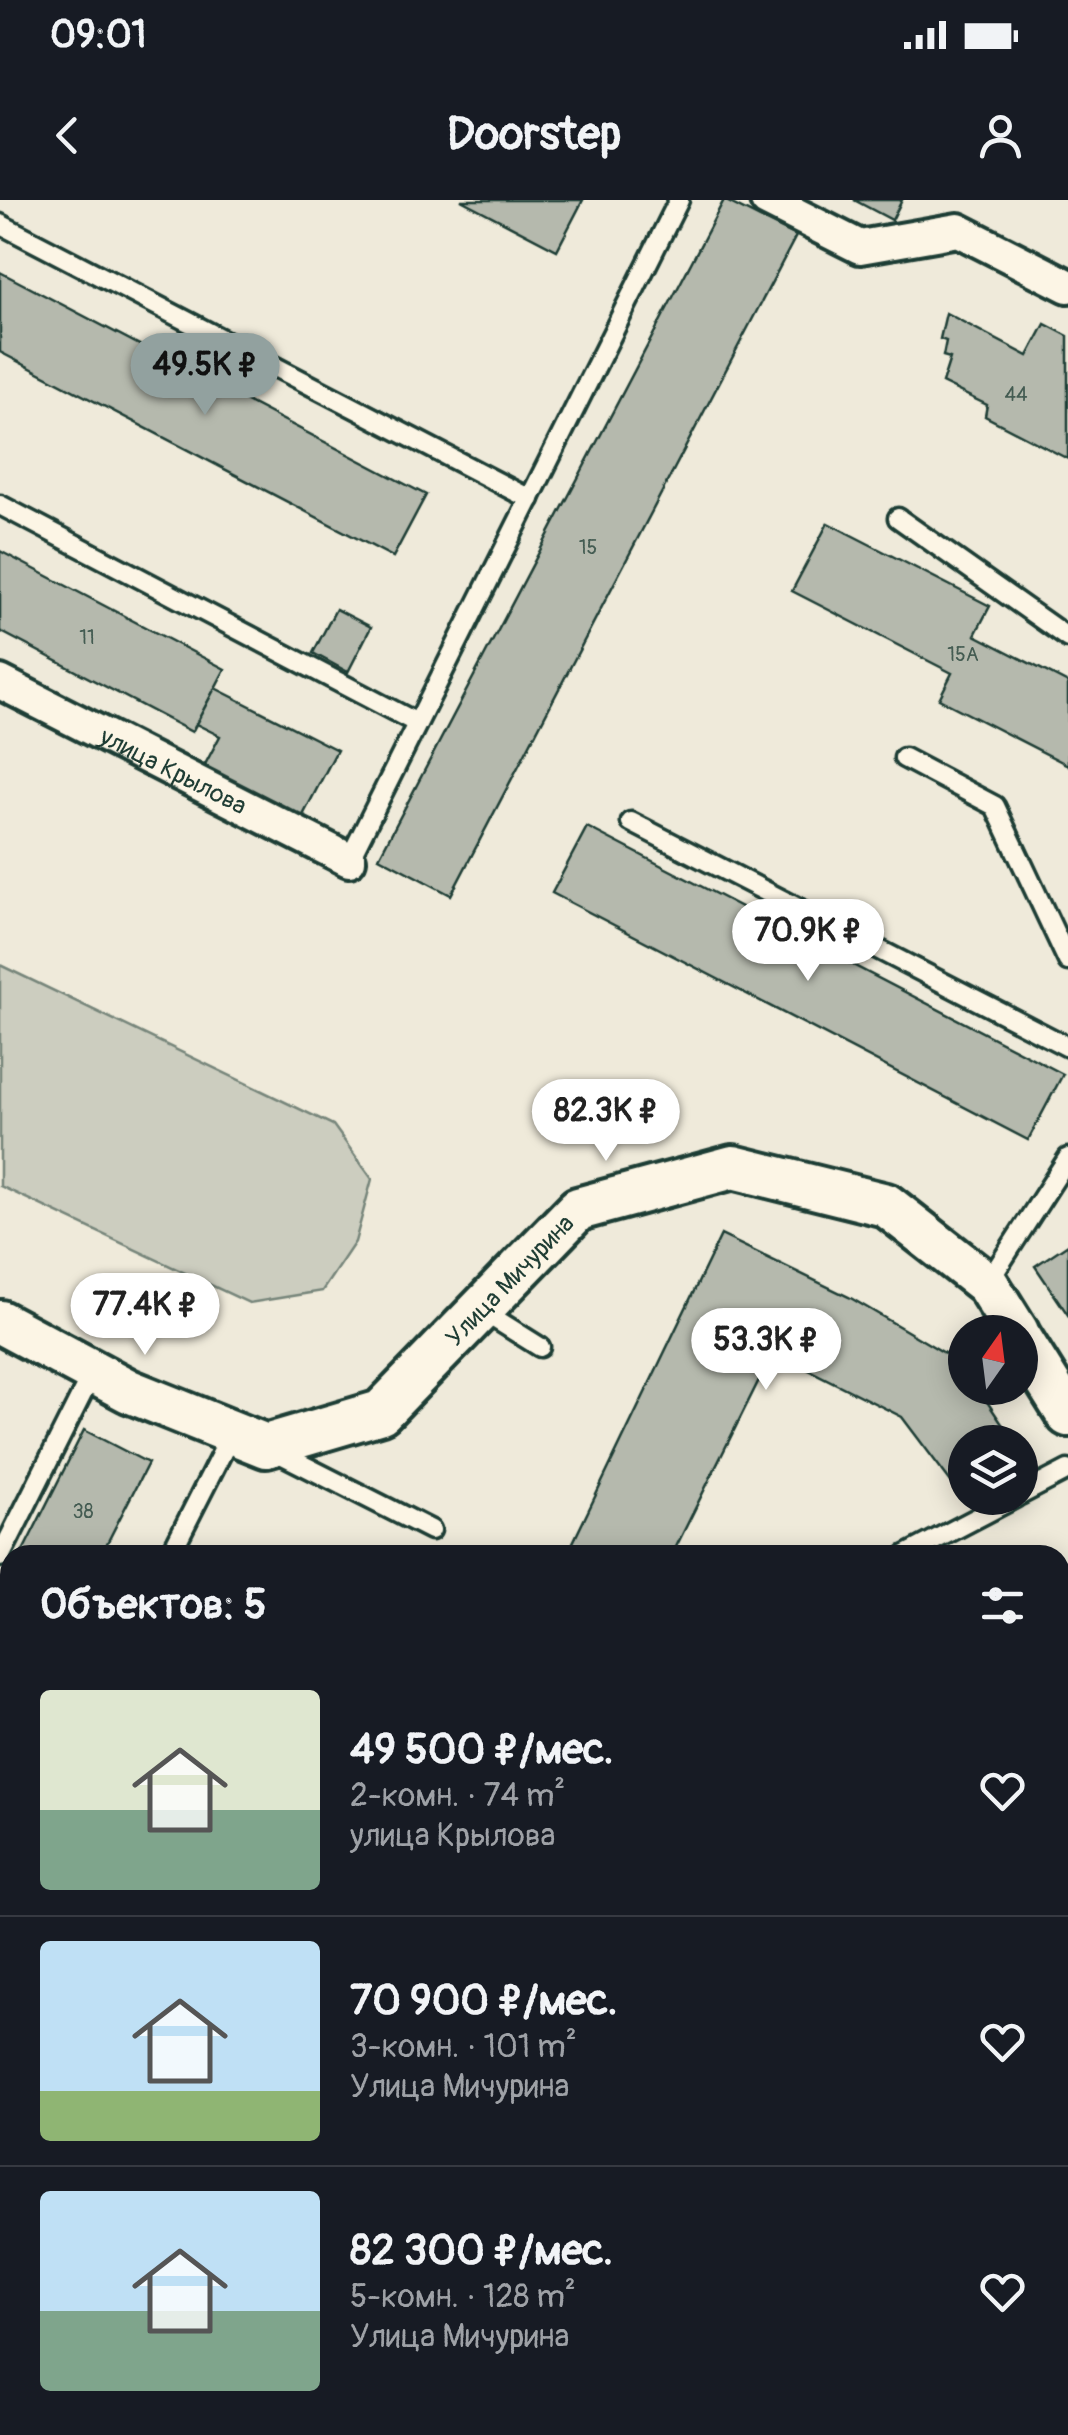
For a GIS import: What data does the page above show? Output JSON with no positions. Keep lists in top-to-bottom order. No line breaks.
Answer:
{"streets":{"street":["улица Крылова","Улица Мичурина"]},"house_numbers":["44","15","11","15А","38"],"north":"top","page":{"status":"09:01","header":"Doorstep","price":["49.5K ₽","70.9K ₽","82.3K ₽","77.4K ₽","53.3K ₽"],"heading":"Объектов: 5","list":[{"name":"49 500 ₽/мес.","note":"2-комн. · 74 m² · улица Крылова"},{"name":"70 900 ₽/мес.","note":"3-комн. · 101 m² · Улица Мичурина"},{"name":"82 300 ₽/мес.","note":"5-комн. · 128 m² · Улица Мичурина"}]}}
